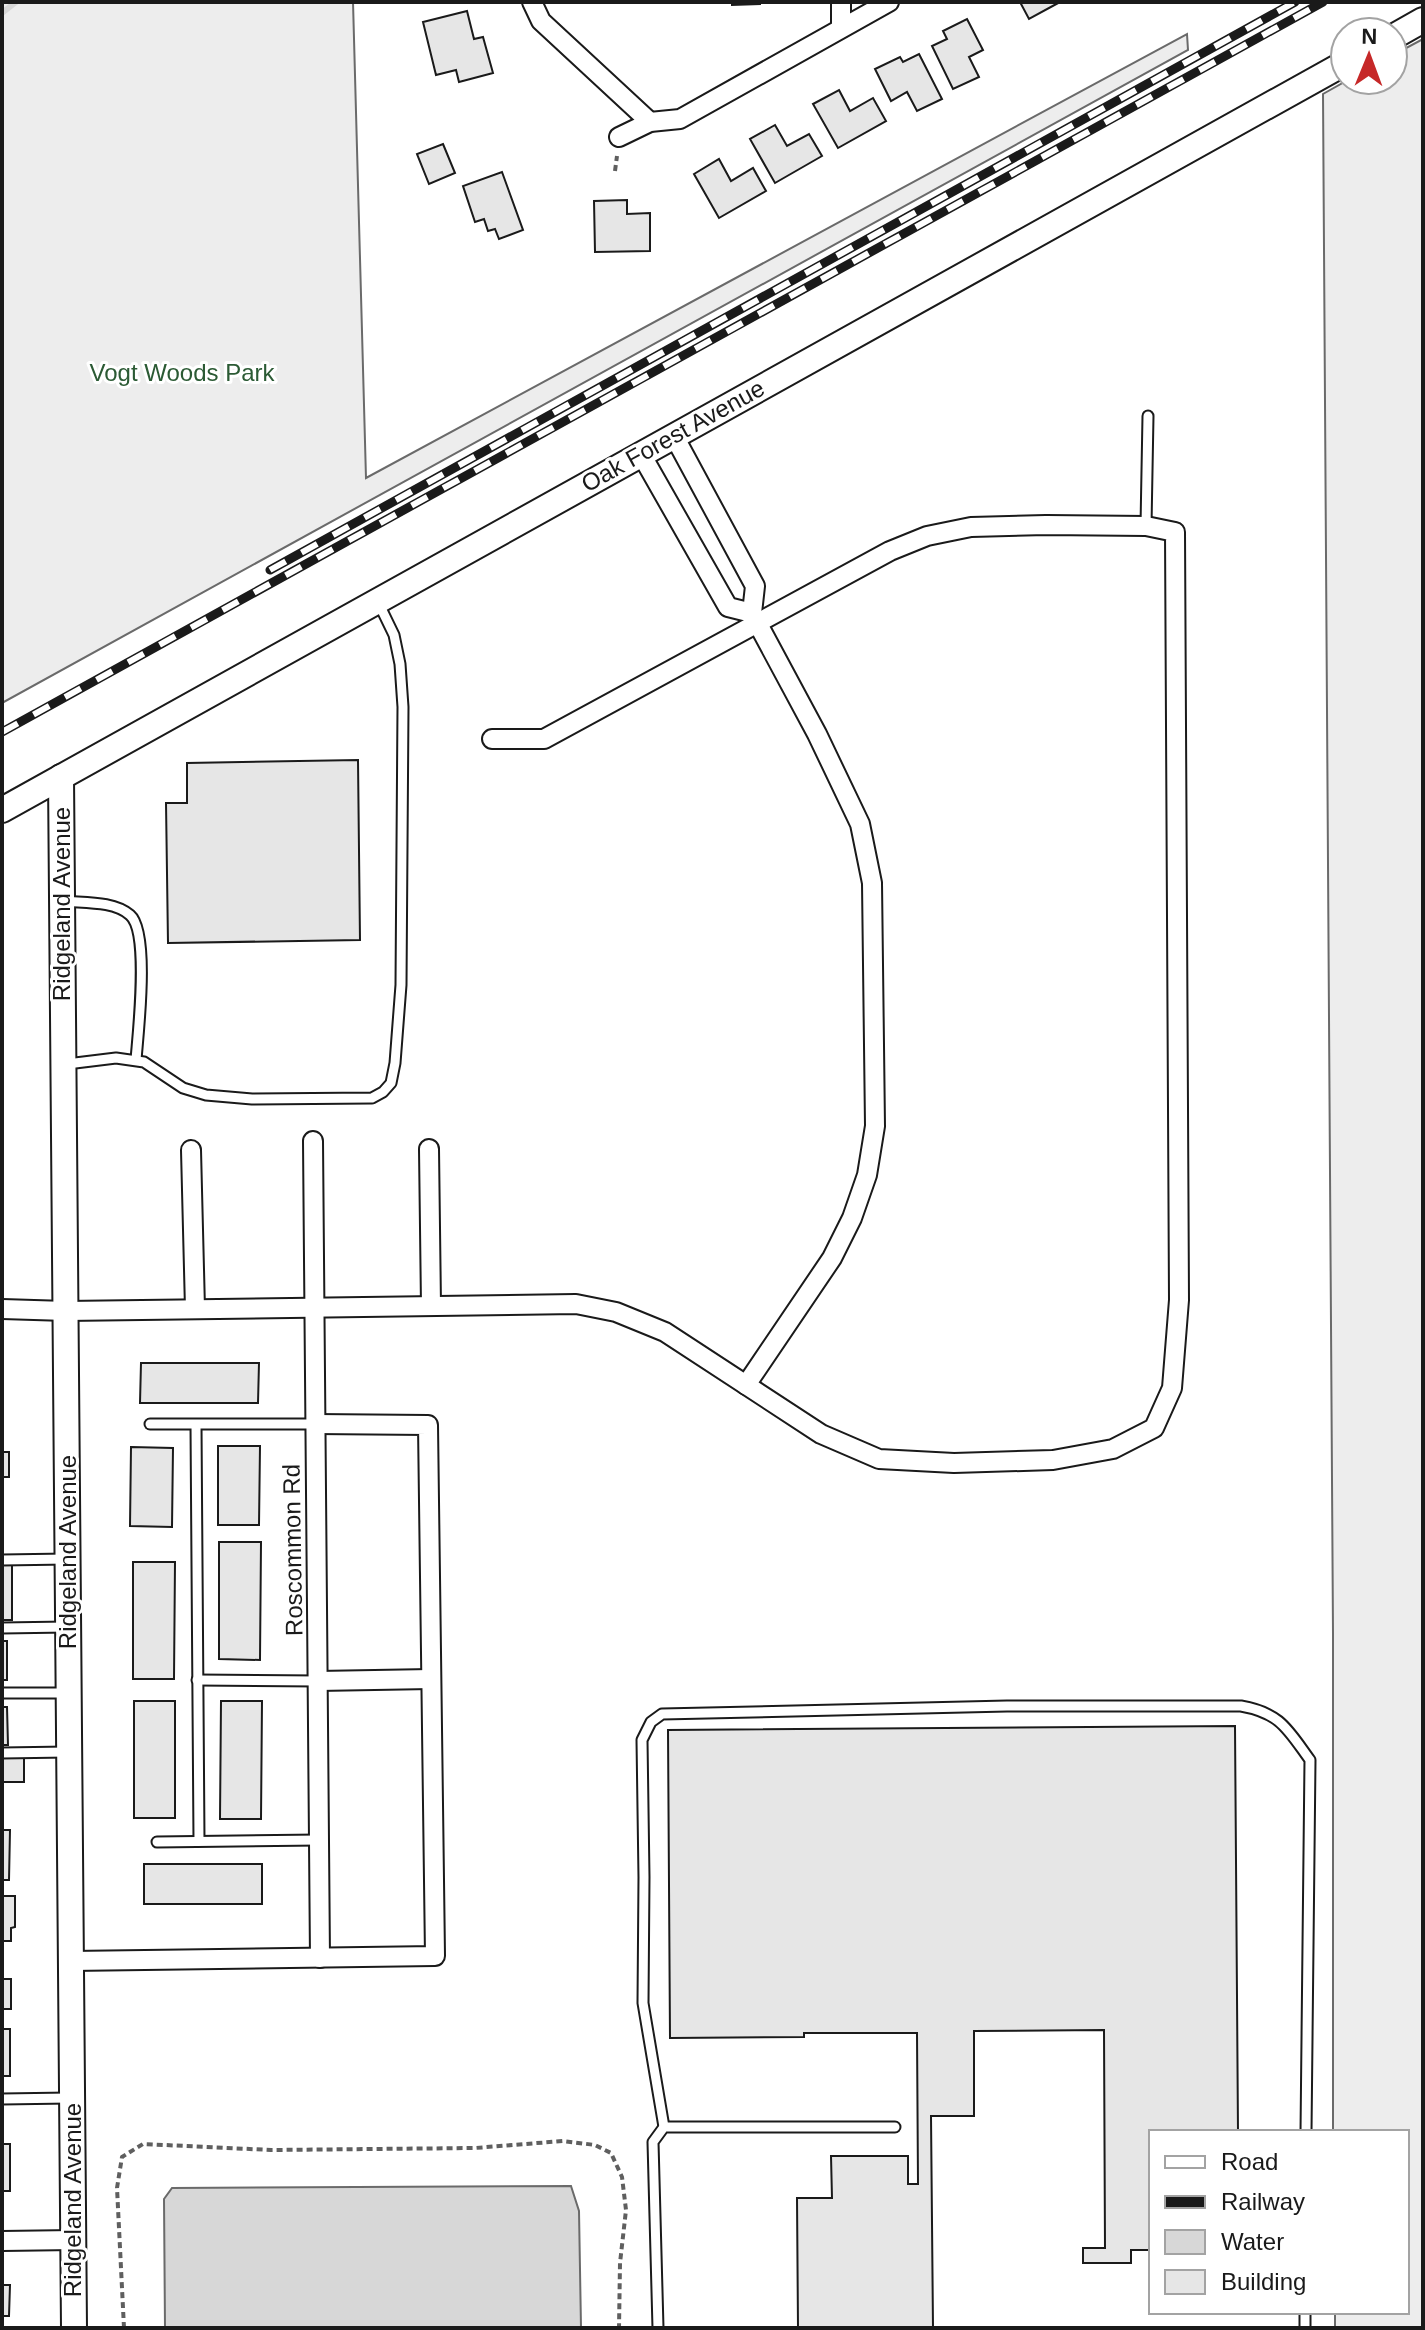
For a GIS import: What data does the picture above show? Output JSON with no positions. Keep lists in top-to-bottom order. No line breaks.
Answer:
{"streets":{"street":["Oak Forest Avenue","Ridgeland Avenue","Roscommon Rd"]},"crossings":[["Oak Forest Avenue","Ridgeland Avenue"]],"parks":["Vogt Woods Park"],"legend":["Road","Railway","Water","Building"],"north":"top"}
